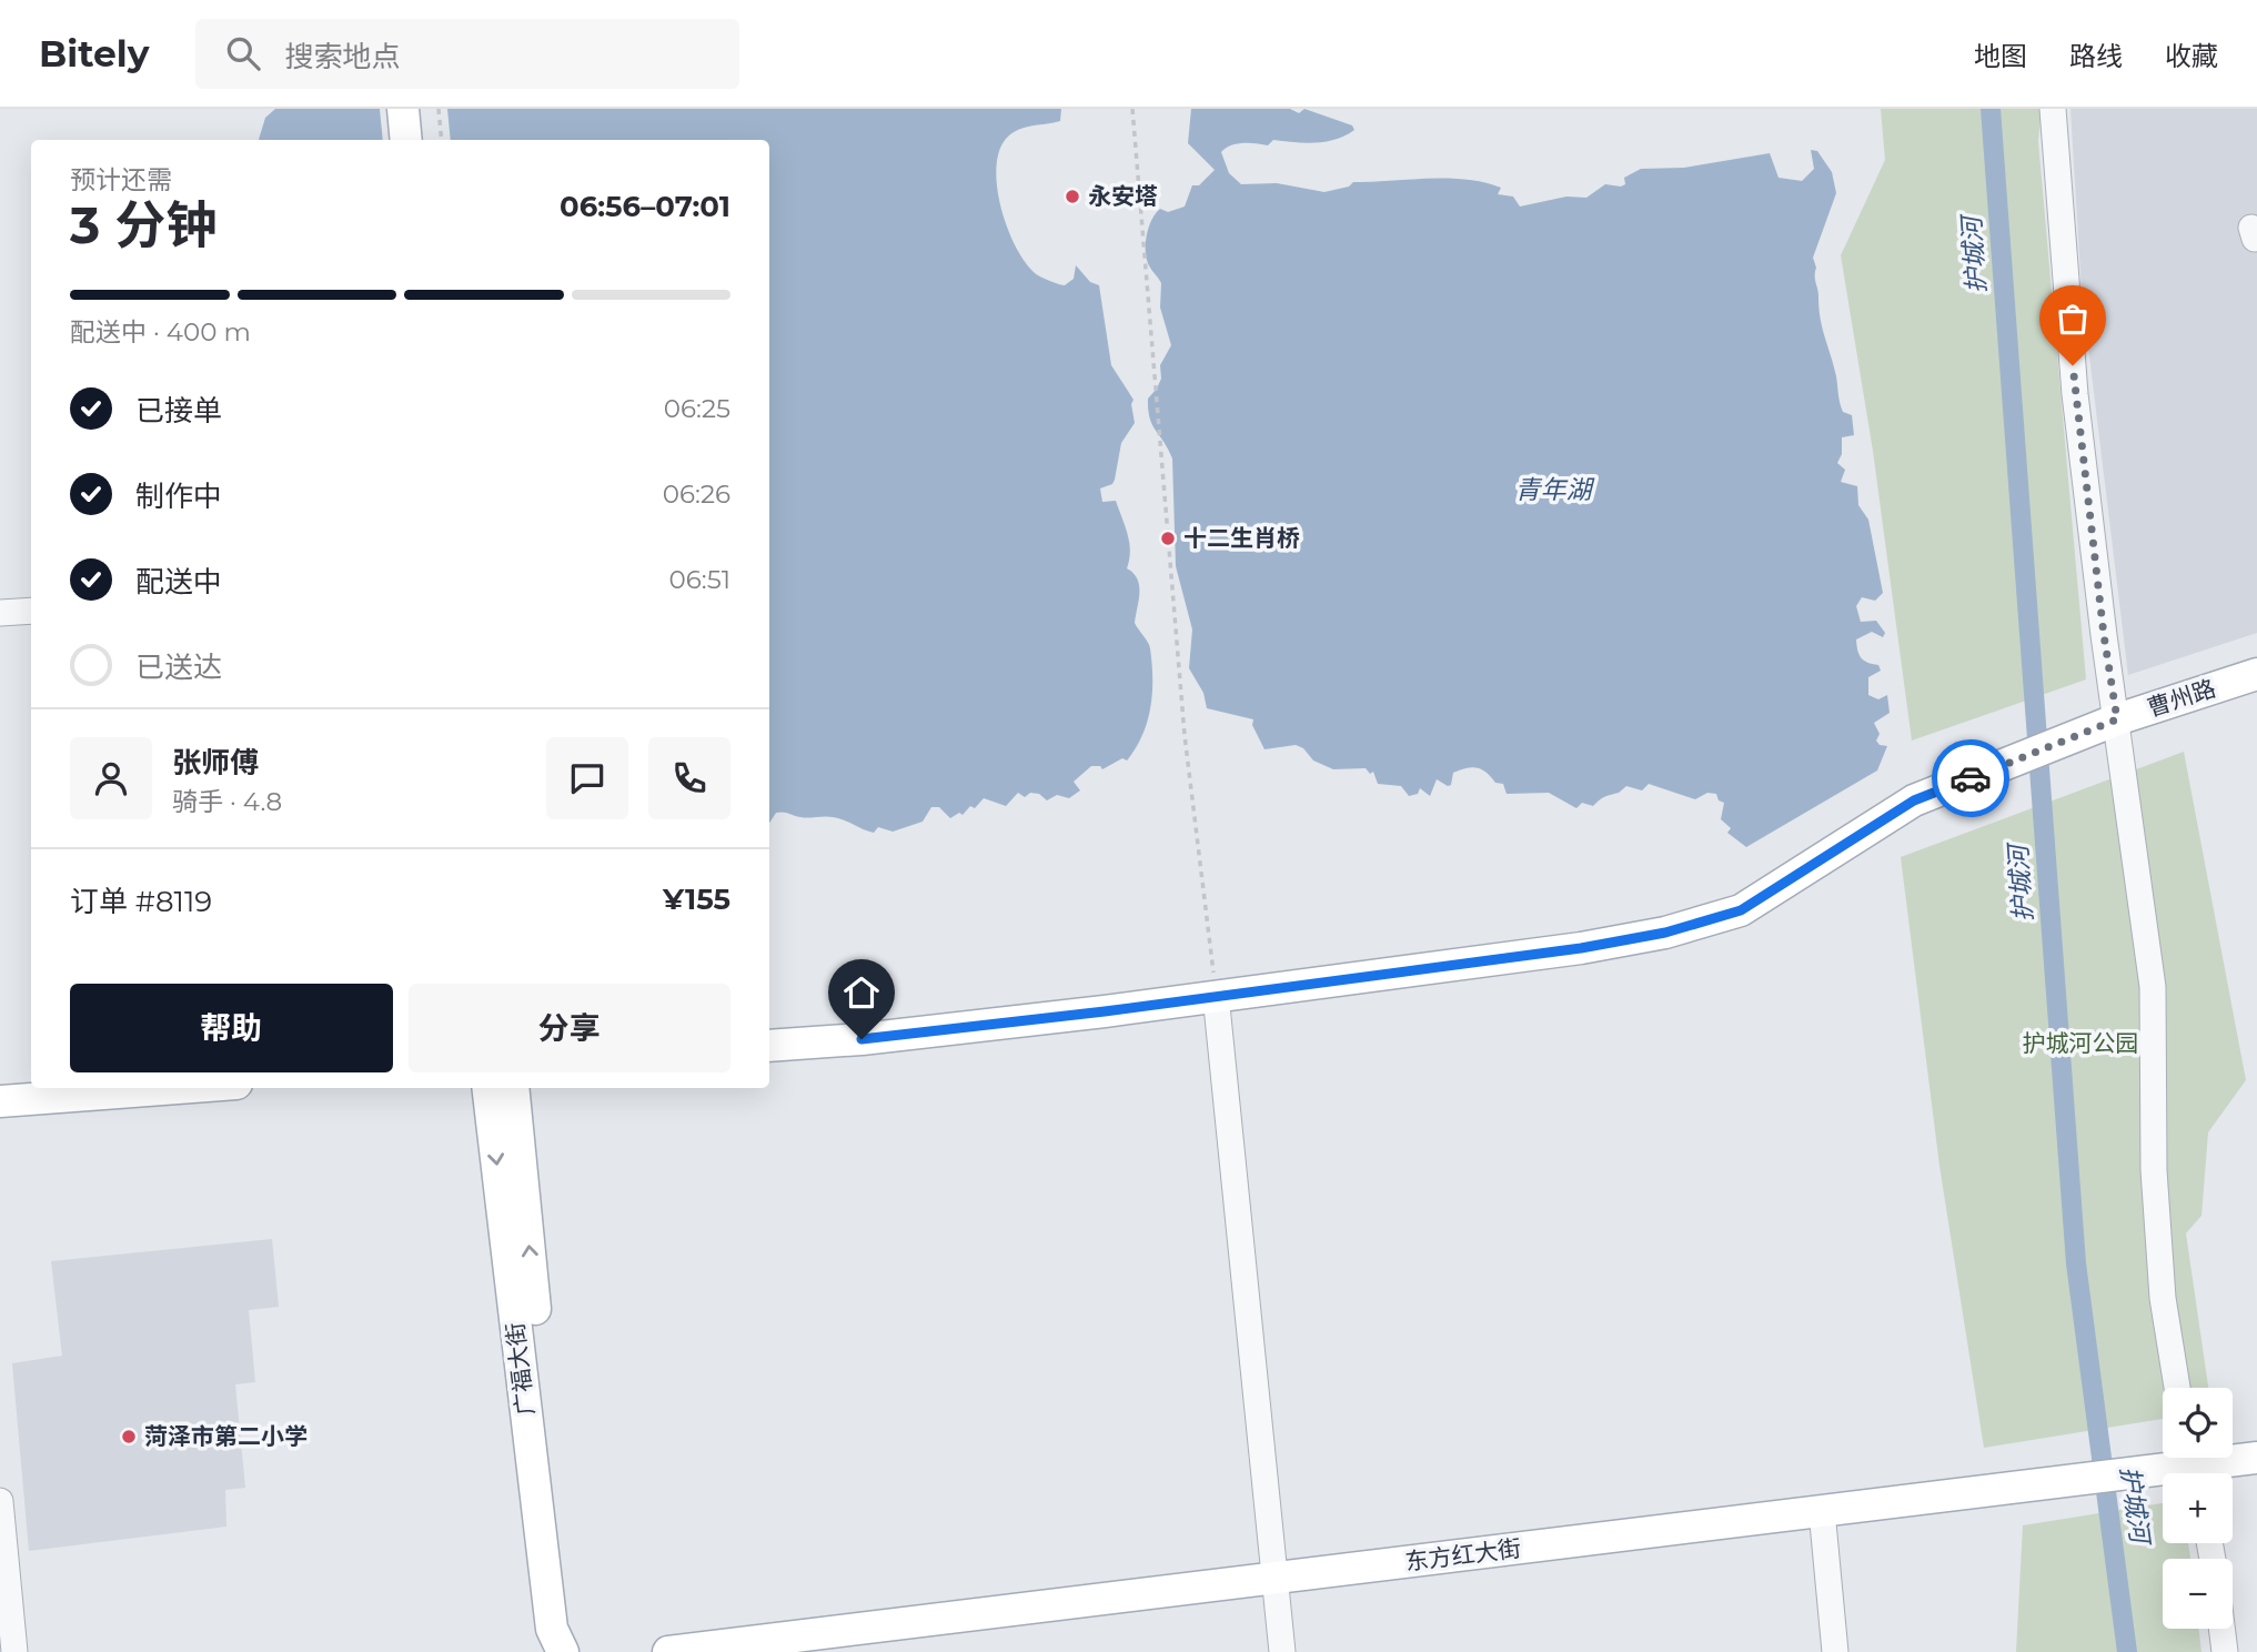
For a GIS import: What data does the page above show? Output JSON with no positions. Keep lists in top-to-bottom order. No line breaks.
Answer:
{"streets":{"main road":["曹州路","广福大街","东方红大街"]},"water":["护城河","青年湖"],"parks":["护城河公园"],"places":["永安塔","十二生肖桥","菏泽市第二小学"],"page":{"header":"Bitely","search":"搜索地点","nav":["地图","路线","收藏"],"heading":["3 分钟","预计还需","06:56–07:01"],"panel":["张师傅","骑手 · 4.8","订单 #8119","¥155"],"bar":"配送中 · 400 m","list":[["已接单","06:25"],["制作中","06:26"],["配送中","06:51"],"已送达"],"buttons":["帮助","分享"],"map_buttons":["+","−"]}}
